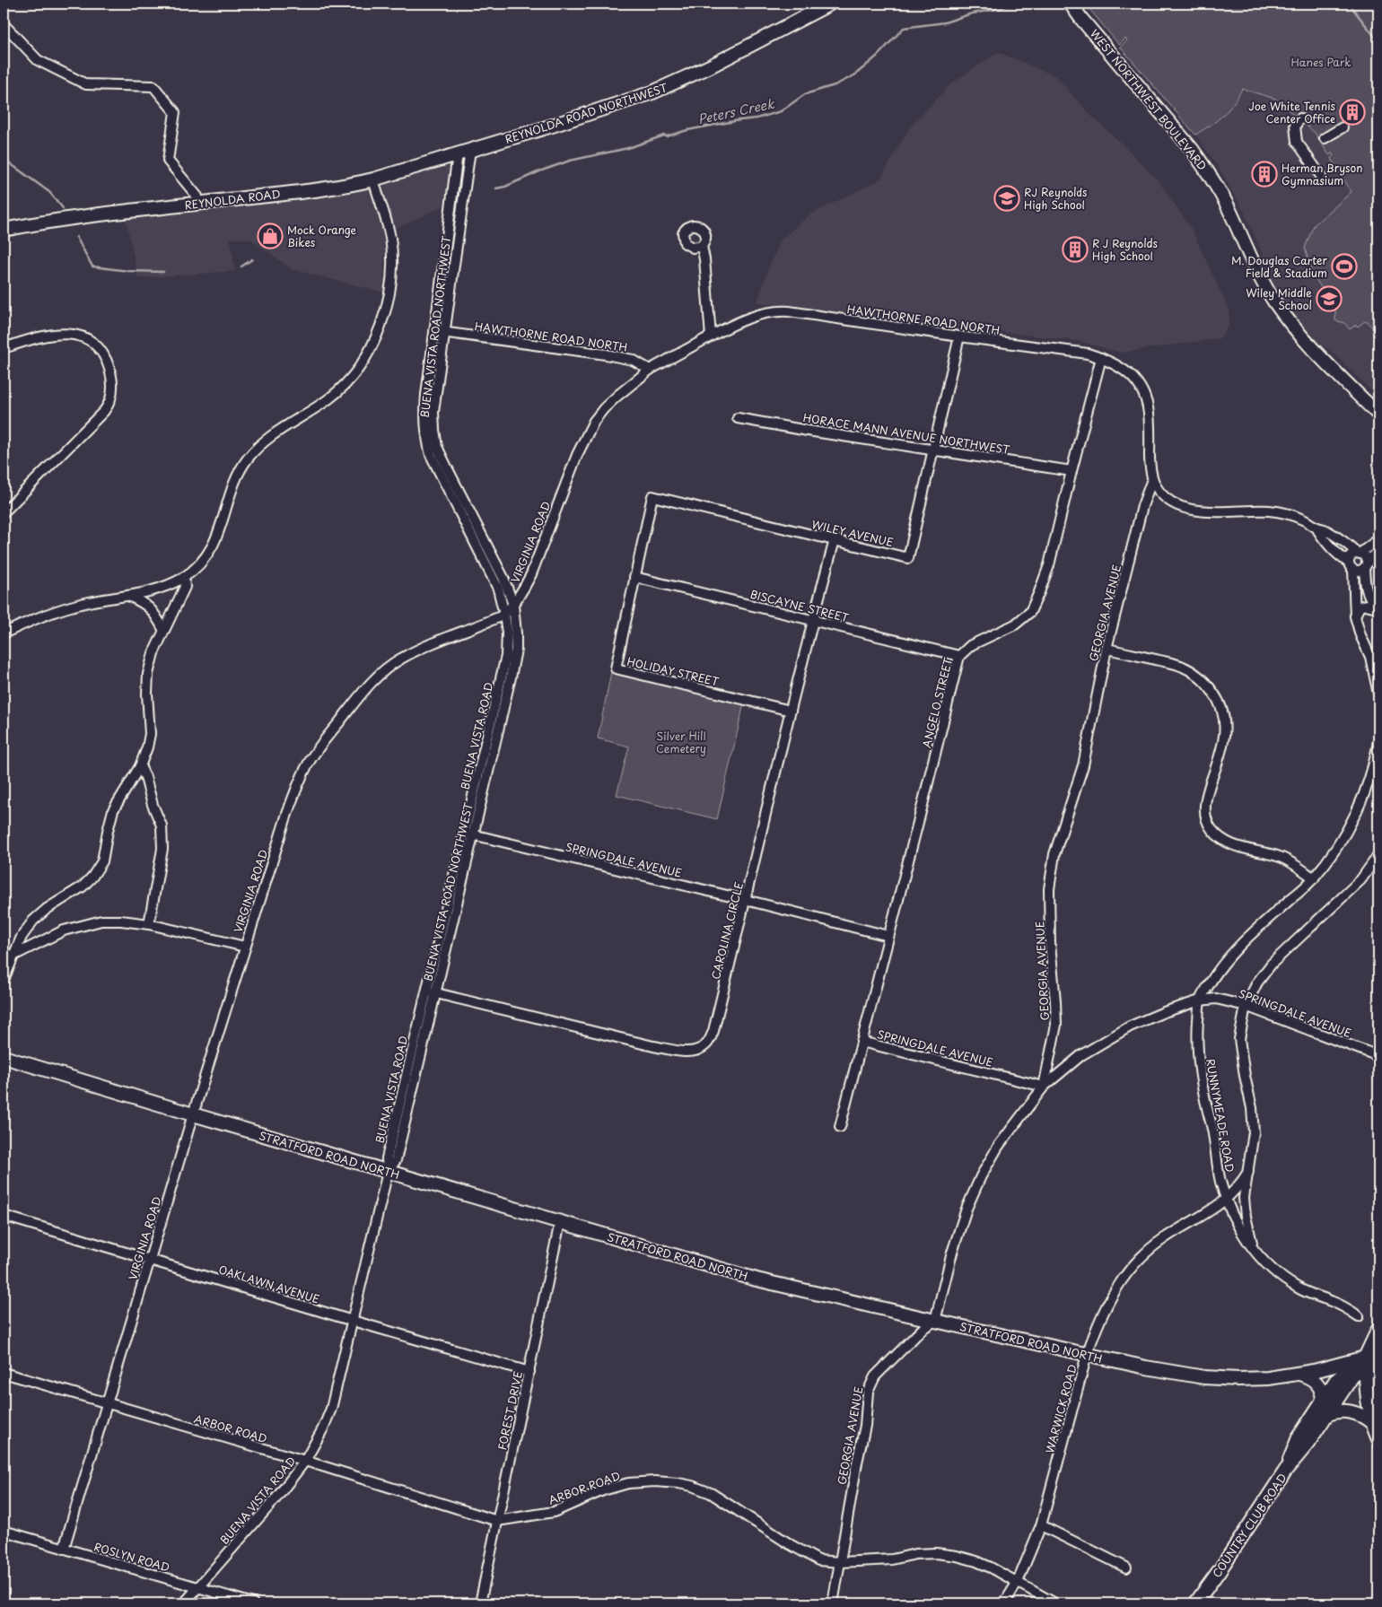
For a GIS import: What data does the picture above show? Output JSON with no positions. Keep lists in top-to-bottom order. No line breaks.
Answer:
{"streets":{"main road":["WEST NORTHWEST BOULEVARD","REYNOLDA ROAD NORTHWEST","REYNOLDA ROAD","STRATFORD ROAD NORTH","COUNTRY CLUB ROAD"],"street":["HAWTHORNE ROAD NORTH","BUENA VISTA ROAD NORTHWEST","HORACE MANN AVENUE NORTHWEST","WILEY AVENUE","VIRGINIA ROAD","BISCAYNE STREET","GEORGIA AVENUE","HOLIDAY STREET","ANGELO STREET","BUENA VISTA ROAD","SPRINGDALE AVENUE","CAROLINA CIRCLE","RUNNYMEADE ROAD","OAKLAWN AVENUE","WARWICK ROAD","FOREST DRIVE","ARBOR ROAD","ROSLYN ROAD"]},"crossings":[["REYNOLDA ROAD NORTHWEST","REYNOLDA ROAD"],["REYNOLDA ROAD NORTHWEST","BUENA VISTA ROAD NORTHWEST"],["REYNOLDA ROAD","BUENA VISTA ROAD NORTHWEST"],["HAWTHORNE ROAD NORTH","BUENA VISTA ROAD NORTHWEST"],["HAWTHORNE ROAD NORTH","WILEY AVENUE"],["HAWTHORNE ROAD NORTH","VIRGINIA ROAD"],["HAWTHORNE ROAD NORTH","GEORGIA AVENUE"],["HAWTHORNE ROAD NORTH","ANGELO STREET"],["BUENA VISTA ROAD NORTHWEST","VIRGINIA ROAD"],["BUENA VISTA ROAD NORTHWEST","BUENA VISTA ROAD"],["BUENA VISTA ROAD NORTHWEST","SPRINGDALE AVENUE"],["HORACE MANN AVENUE NORTHWEST","WILEY AVENUE"],["HORACE MANN AVENUE NORTHWEST","ANGELO STREET"],["WILEY AVENUE","BISCAYNE STREET"],["WILEY AVENUE","HOLIDAY STREET"],["WILEY AVENUE","CAROLINA CIRCLE"],["VIRGINIA ROAD","BUENA VISTA ROAD"],["VIRGINIA ROAD","STRATFORD ROAD NORTH"],["VIRGINIA ROAD","OAKLAWN AVENUE"],["VIRGINIA ROAD","ARBOR ROAD"],["VIRGINIA ROAD","ROSLYN ROAD"],["BISCAYNE STREET","HOLIDAY STREET"],["BISCAYNE STREET","ANGELO STREET"],["BISCAYNE STREET","CAROLINA CIRCLE"],["GEORGIA AVENUE","SPRINGDALE AVENUE"],["GEORGIA AVENUE","STRATFORD ROAD NORTH"],["GEORGIA AVENUE","ARBOR ROAD"],["HOLIDAY STREET","CAROLINA CIRCLE"],["ANGELO STREET","SPRINGDALE AVENUE"],["BUENA VISTA ROAD","SPRINGDALE AVENUE"],["BUENA VISTA ROAD","CAROLINA CIRCLE"],["BUENA VISTA ROAD","STRATFORD ROAD NORTH"],["BUENA VISTA ROAD","OAKLAWN AVENUE"],["BUENA VISTA ROAD","ARBOR ROAD"],["BUENA VISTA ROAD","ROSLYN ROAD"],["SPRINGDALE AVENUE","CAROLINA CIRCLE"],["SPRINGDALE AVENUE","RUNNYMEADE ROAD"],["RUNNYMEADE ROAD","WARWICK ROAD"],["STRATFORD ROAD NORTH","WARWICK ROAD"],["STRATFORD ROAD NORTH","FOREST DRIVE"],["STRATFORD ROAD NORTH","COUNTRY CLUB ROAD"],["OAKLAWN AVENUE","FOREST DRIVE"],["WARWICK ROAD","ARBOR ROAD"],["FOREST DRIVE","ARBOR ROAD"]],"water":["Peters Creek"],"parks":["Hanes Park","Silver Hill Cemetery"],"places":{"building":["Joe White Tennis Center Office","Herman Bryson Gymnasium","R J Reynolds High School"],"school or university":["RJ Reynolds High School","Wiley Middle School"],"shop":["Mock Orange Bikes"],"sports":["M. Douglas Carter Field & Stadium"]}}
